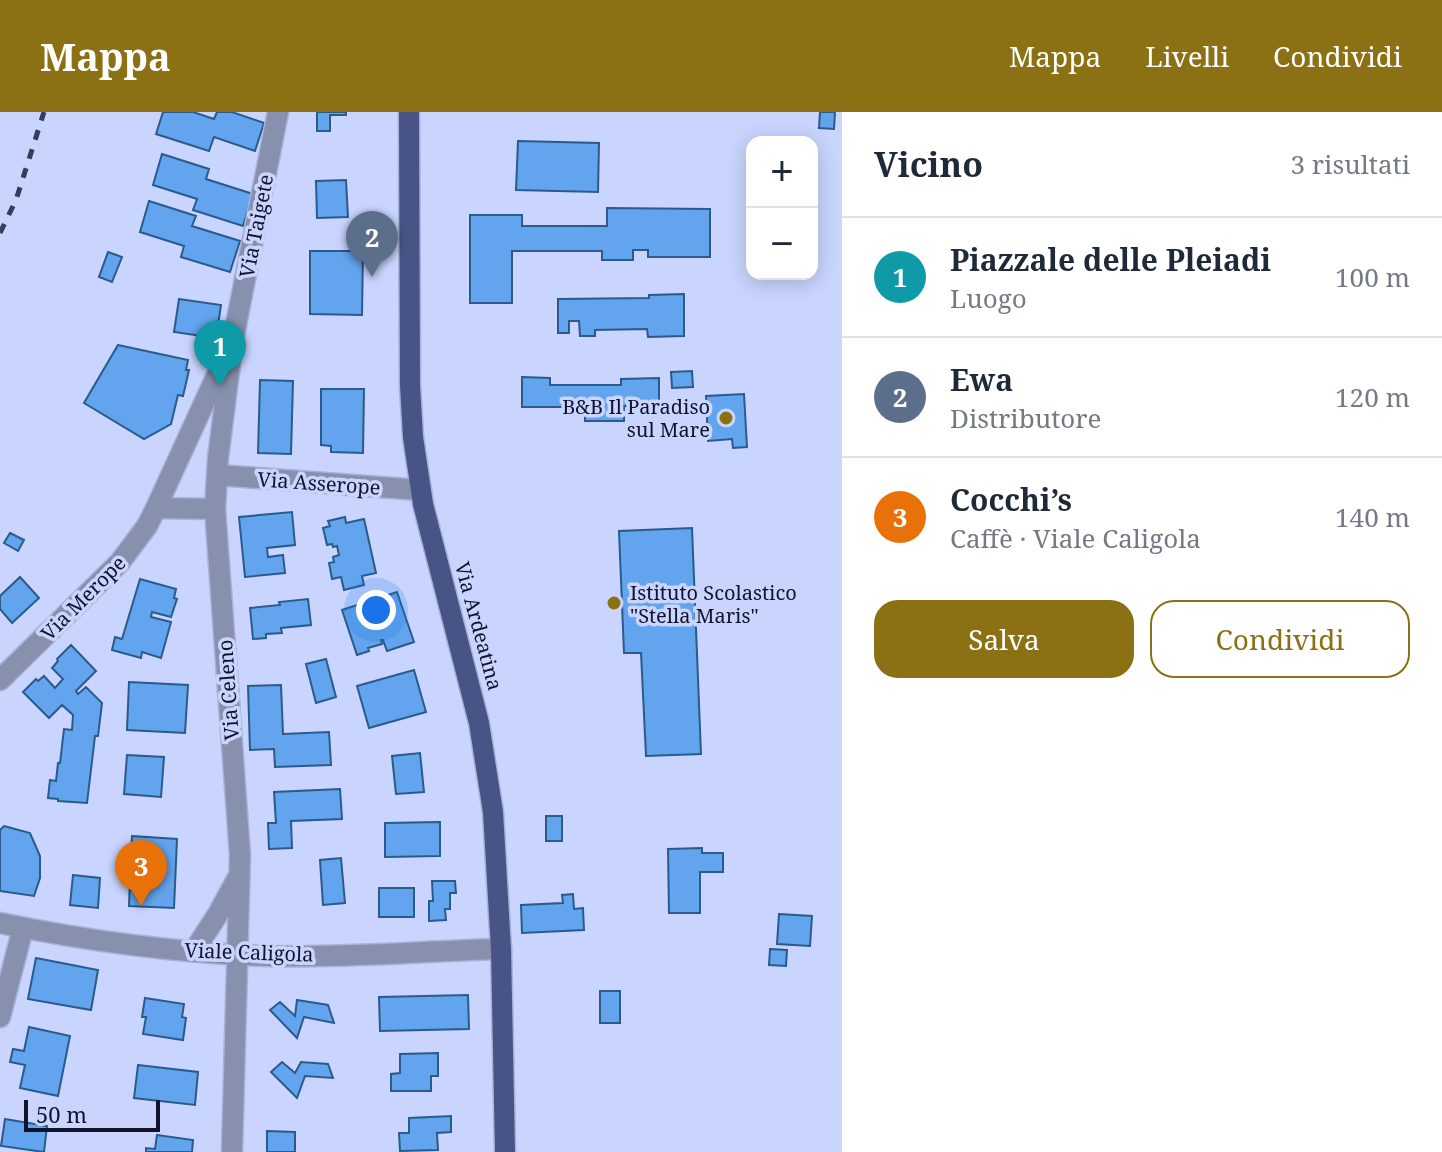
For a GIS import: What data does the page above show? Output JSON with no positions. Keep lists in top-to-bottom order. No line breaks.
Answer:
{"streets":{"main road":["Via Ardeatina"],"street":["Via Taigete","Via Asserope","Via Merope","Via Celeno","Viale Caligola"]},"crossings":[["Via Taigete","Via Merope"],["Via Taigete","Via Celeno"],["Via Asserope","Via Ardeatina"],["Via Asserope","Via Celeno"],["Via Merope","Via Celeno"],["Via Ardeatina","Viale Caligola"],["Via Celeno","Viale Caligola"]],"places":["B&B Il Paradiso sul Mare","Istituto Scolastico \"Stella Maris\""],"scale_bar":"50 m","page":{"header":"Mappa","nav":["Mappa","Livelli","Condividi"],"heading":["Vicino","3 risultati"],"map_buttons":["+","−"],"pins":["2","1","3"],"list":[{"mark":"1","name":"Piazzale delle Pleiadi","note":"Luogo","value":"100 m"},{"mark":"2","name":"Ewa","note":"Distributore","value":"120 m"},{"mark":"3","name":"Cocchi’s","note":"Caffè · Viale Caligola","value":"140 m"}],"buttons":["Salva","Condividi"],"scale":"50 m"}}
